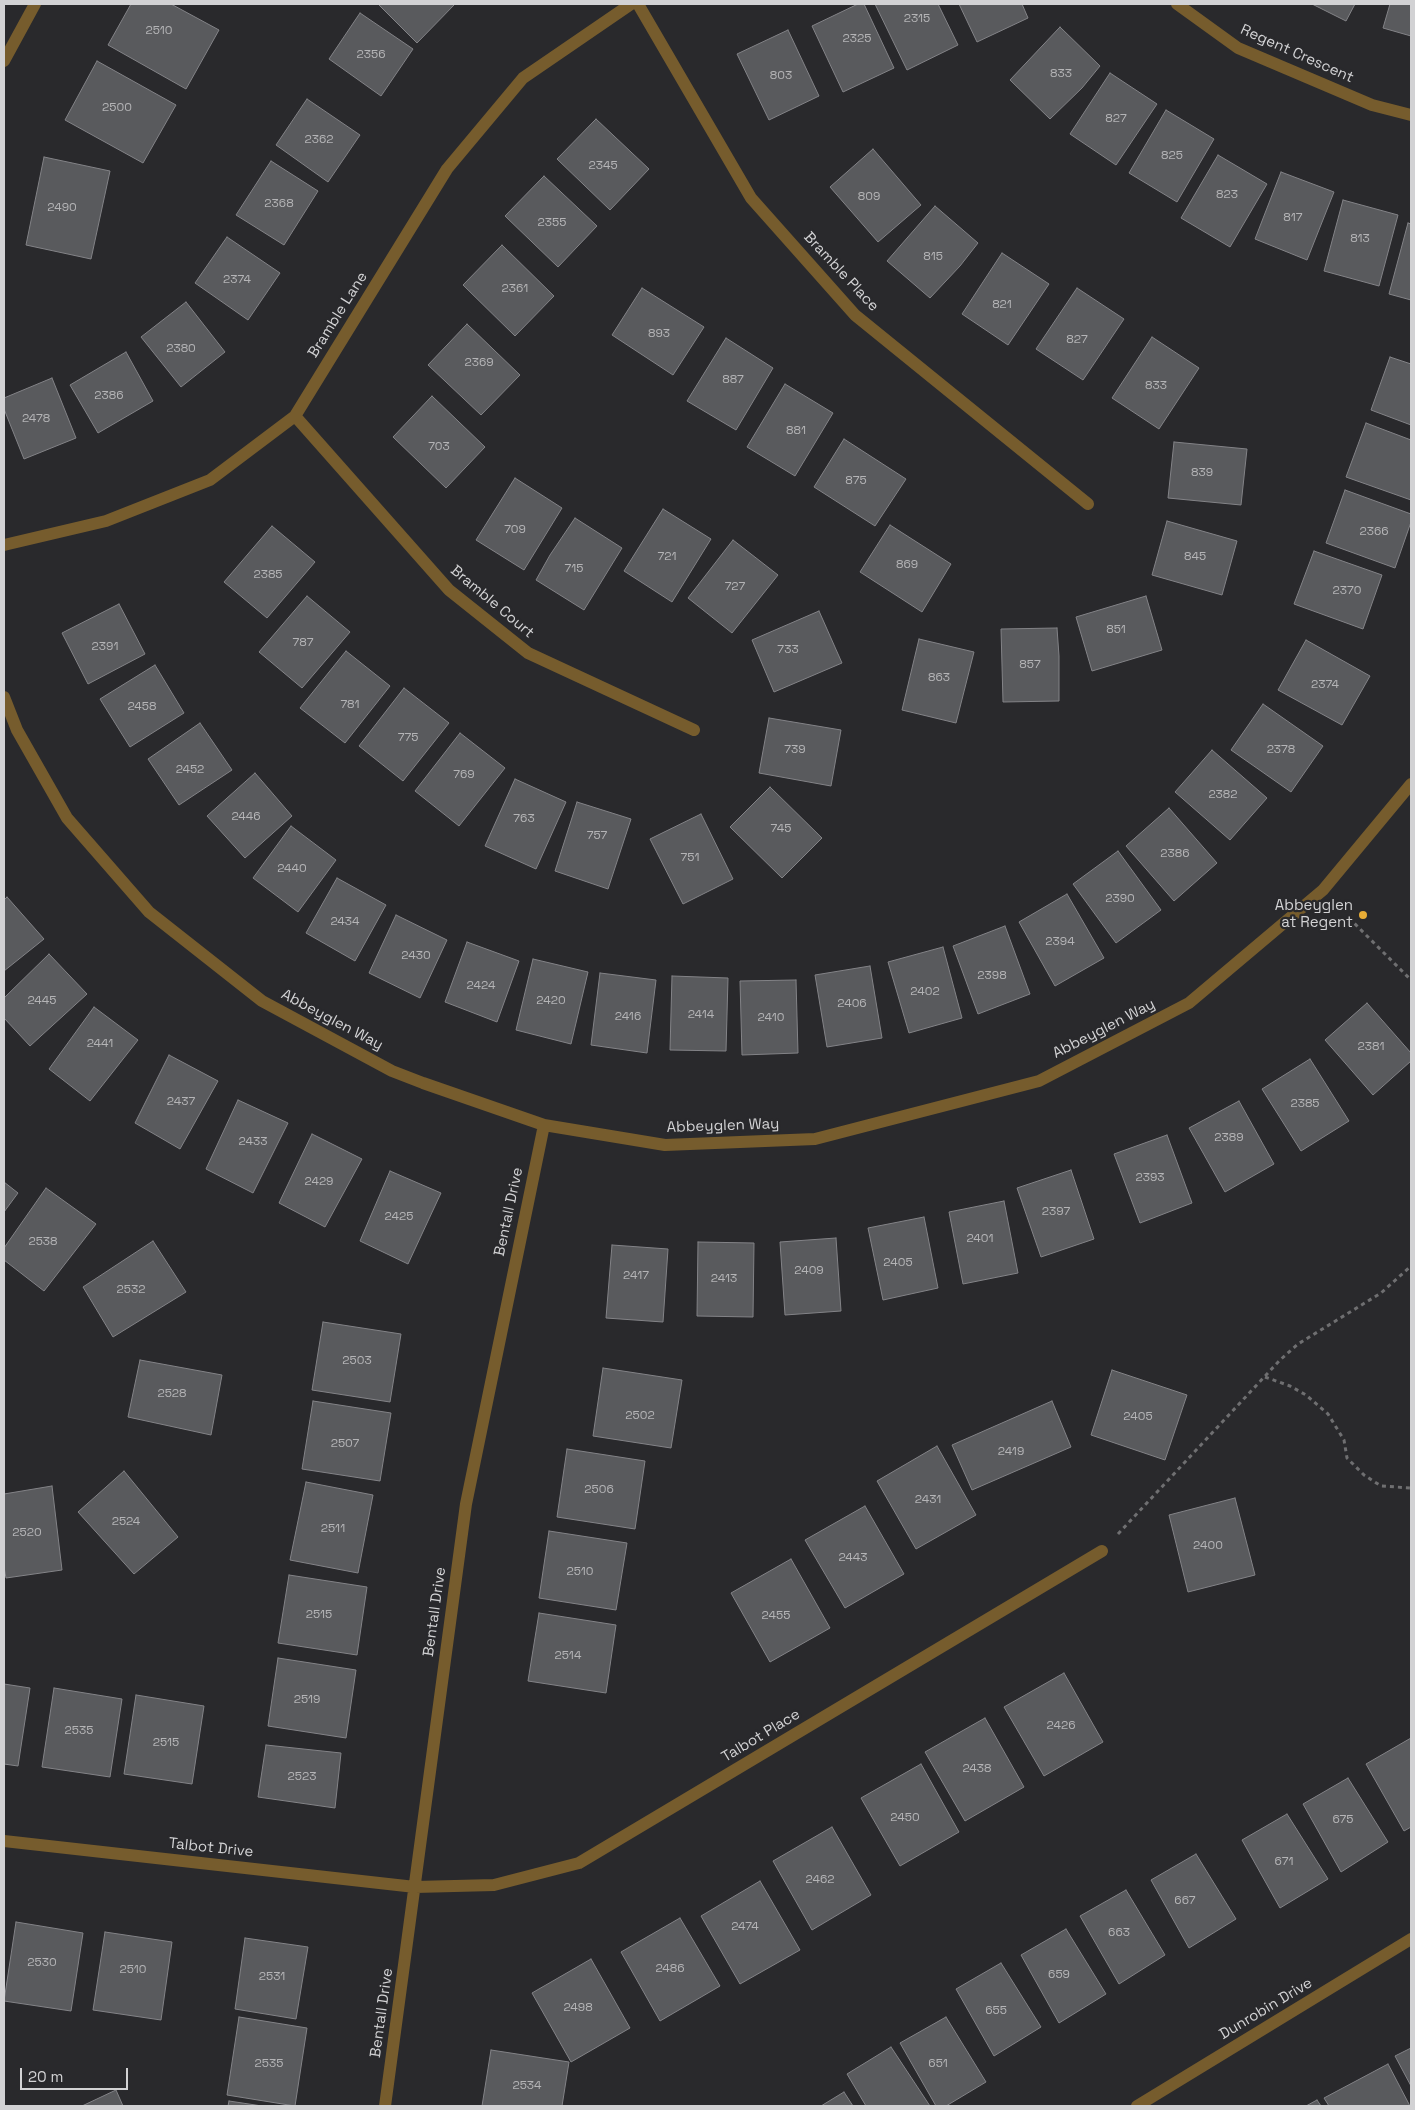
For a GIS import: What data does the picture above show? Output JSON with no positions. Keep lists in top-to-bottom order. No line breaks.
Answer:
{"streets":{"street":["Regent Crescent","Bramble Place","Bramble Lane","Bramble Court","Abbeyglen Way","Bentall Drive","Talbot Place","Talbot Drive","Dunrobin Drive"]},"crossings":[["Bramble Lane","Bramble Court"],["Abbeyglen Way","Bentall Drive"],["Bentall Drive","Talbot Place"],["Bentall Drive","Talbot Drive"],["Talbot Place","Talbot Drive"]],"places":["Abbeyglen at Regent"],"house_numbers":["2315","2510","2325","2356","833","803","2500","827","2362","825","2345","823","809","2368","2490","817","2355","813","815","2374","2361","821","893","827","2380","2369","887","833","2386","2478","881","703","839","875","709","2366","721","845","869","715","2385","727","2370","851","787","2391","733","857","863","2374","781","2458","775","739","2378","2452","769","2382","2446","763","745","757","2386","751","2440","2390","2434","2394","2430","2398","2424","2402","2445","2420","2406","2414","2416","2410","2441","2381","2437","2385","2389","2433","2393","2429","2397","2425","2401","2538","2405","2409","2417","2413","2532","2503","2528","2502","2405","2507","2419","2506","2431","2524","2511","2520","2400","2443","2510","2515","2455","2514","2519","2426","2535","2515","2438","2523","2450","675","671","2462","667","2474","663","2530","2486","2510","659","2531","2498","655","2535","651","2534"],"scale_bar":"20 m"}
